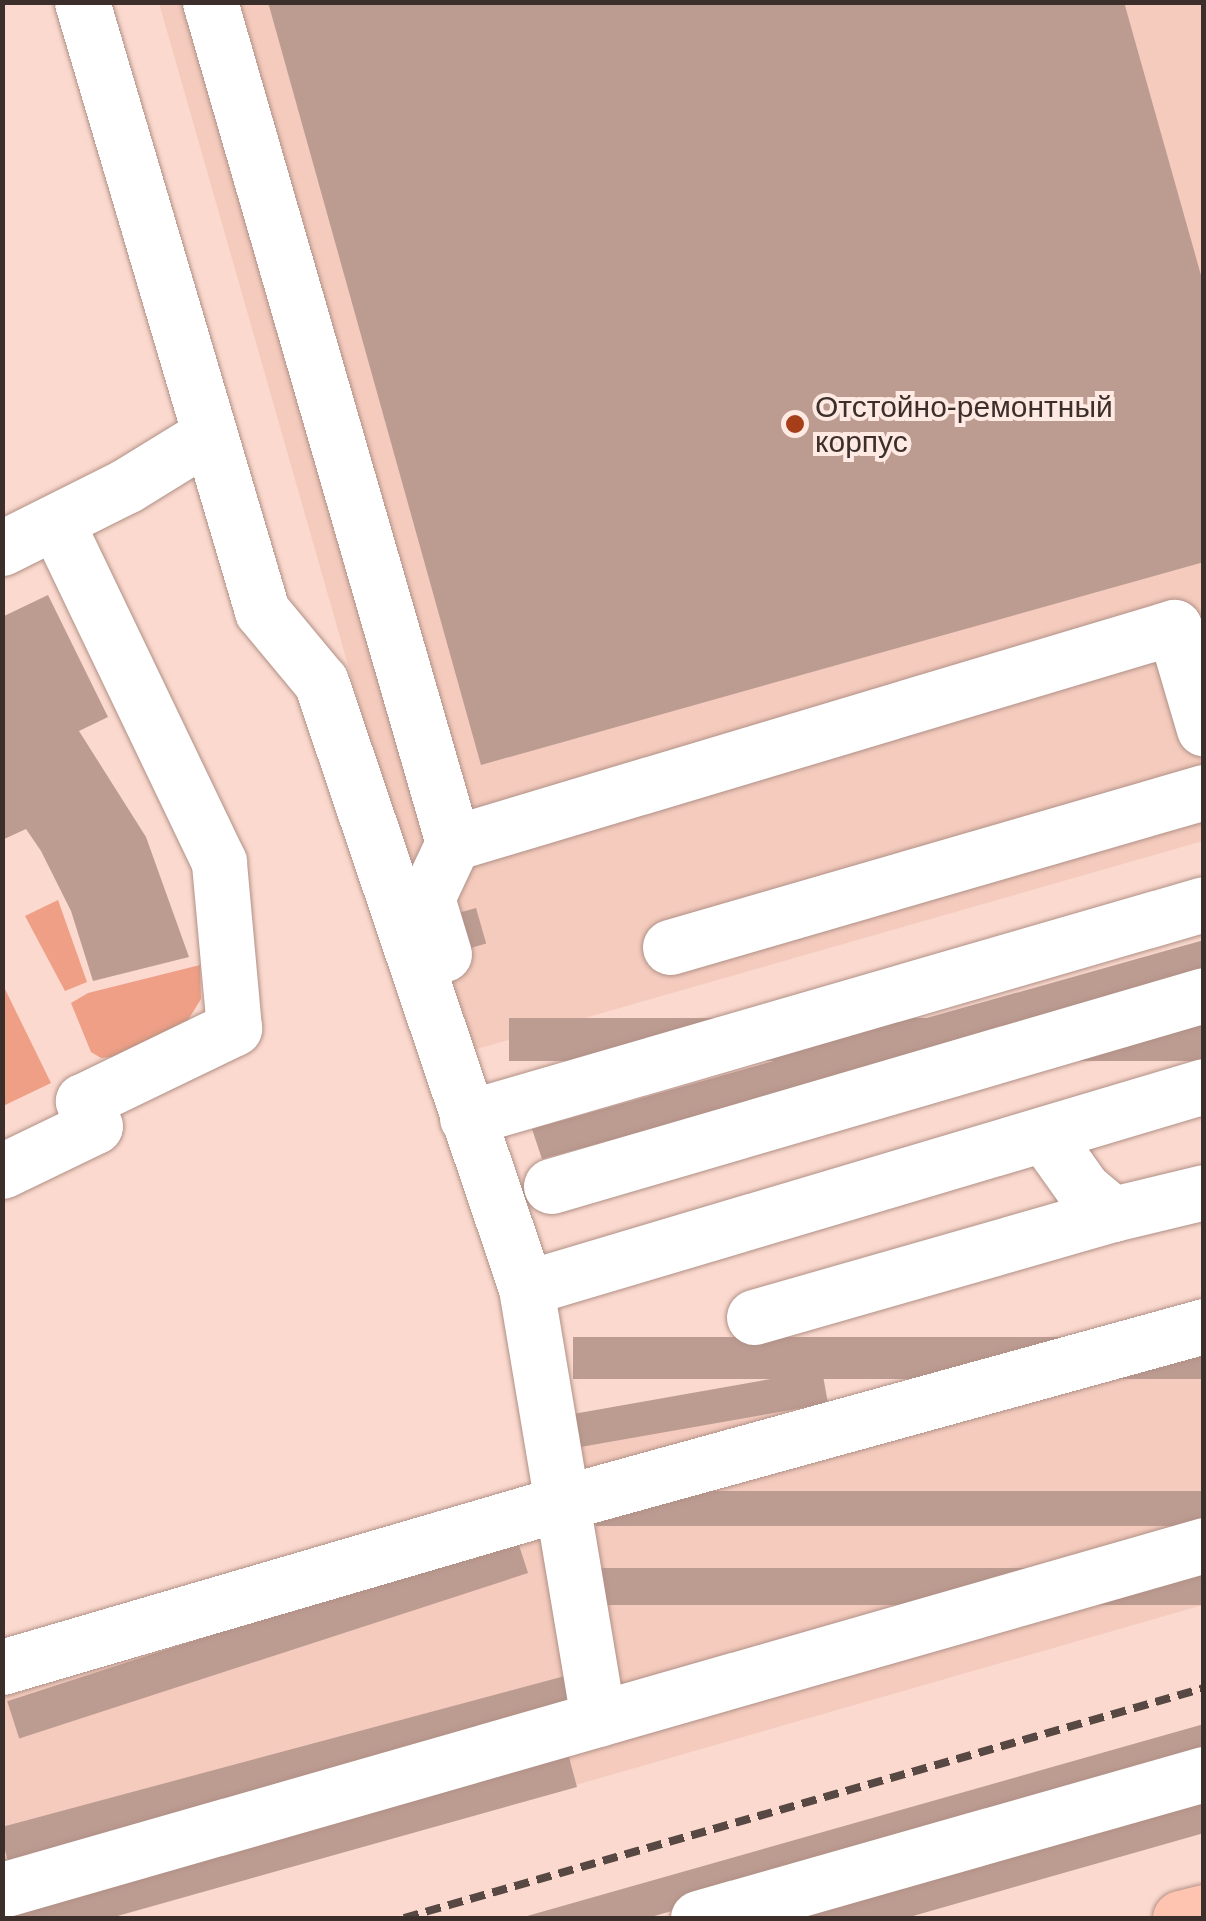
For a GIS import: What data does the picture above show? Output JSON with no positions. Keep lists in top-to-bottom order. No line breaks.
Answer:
{"places":["Отстойно-ремонтный корпус"]}
